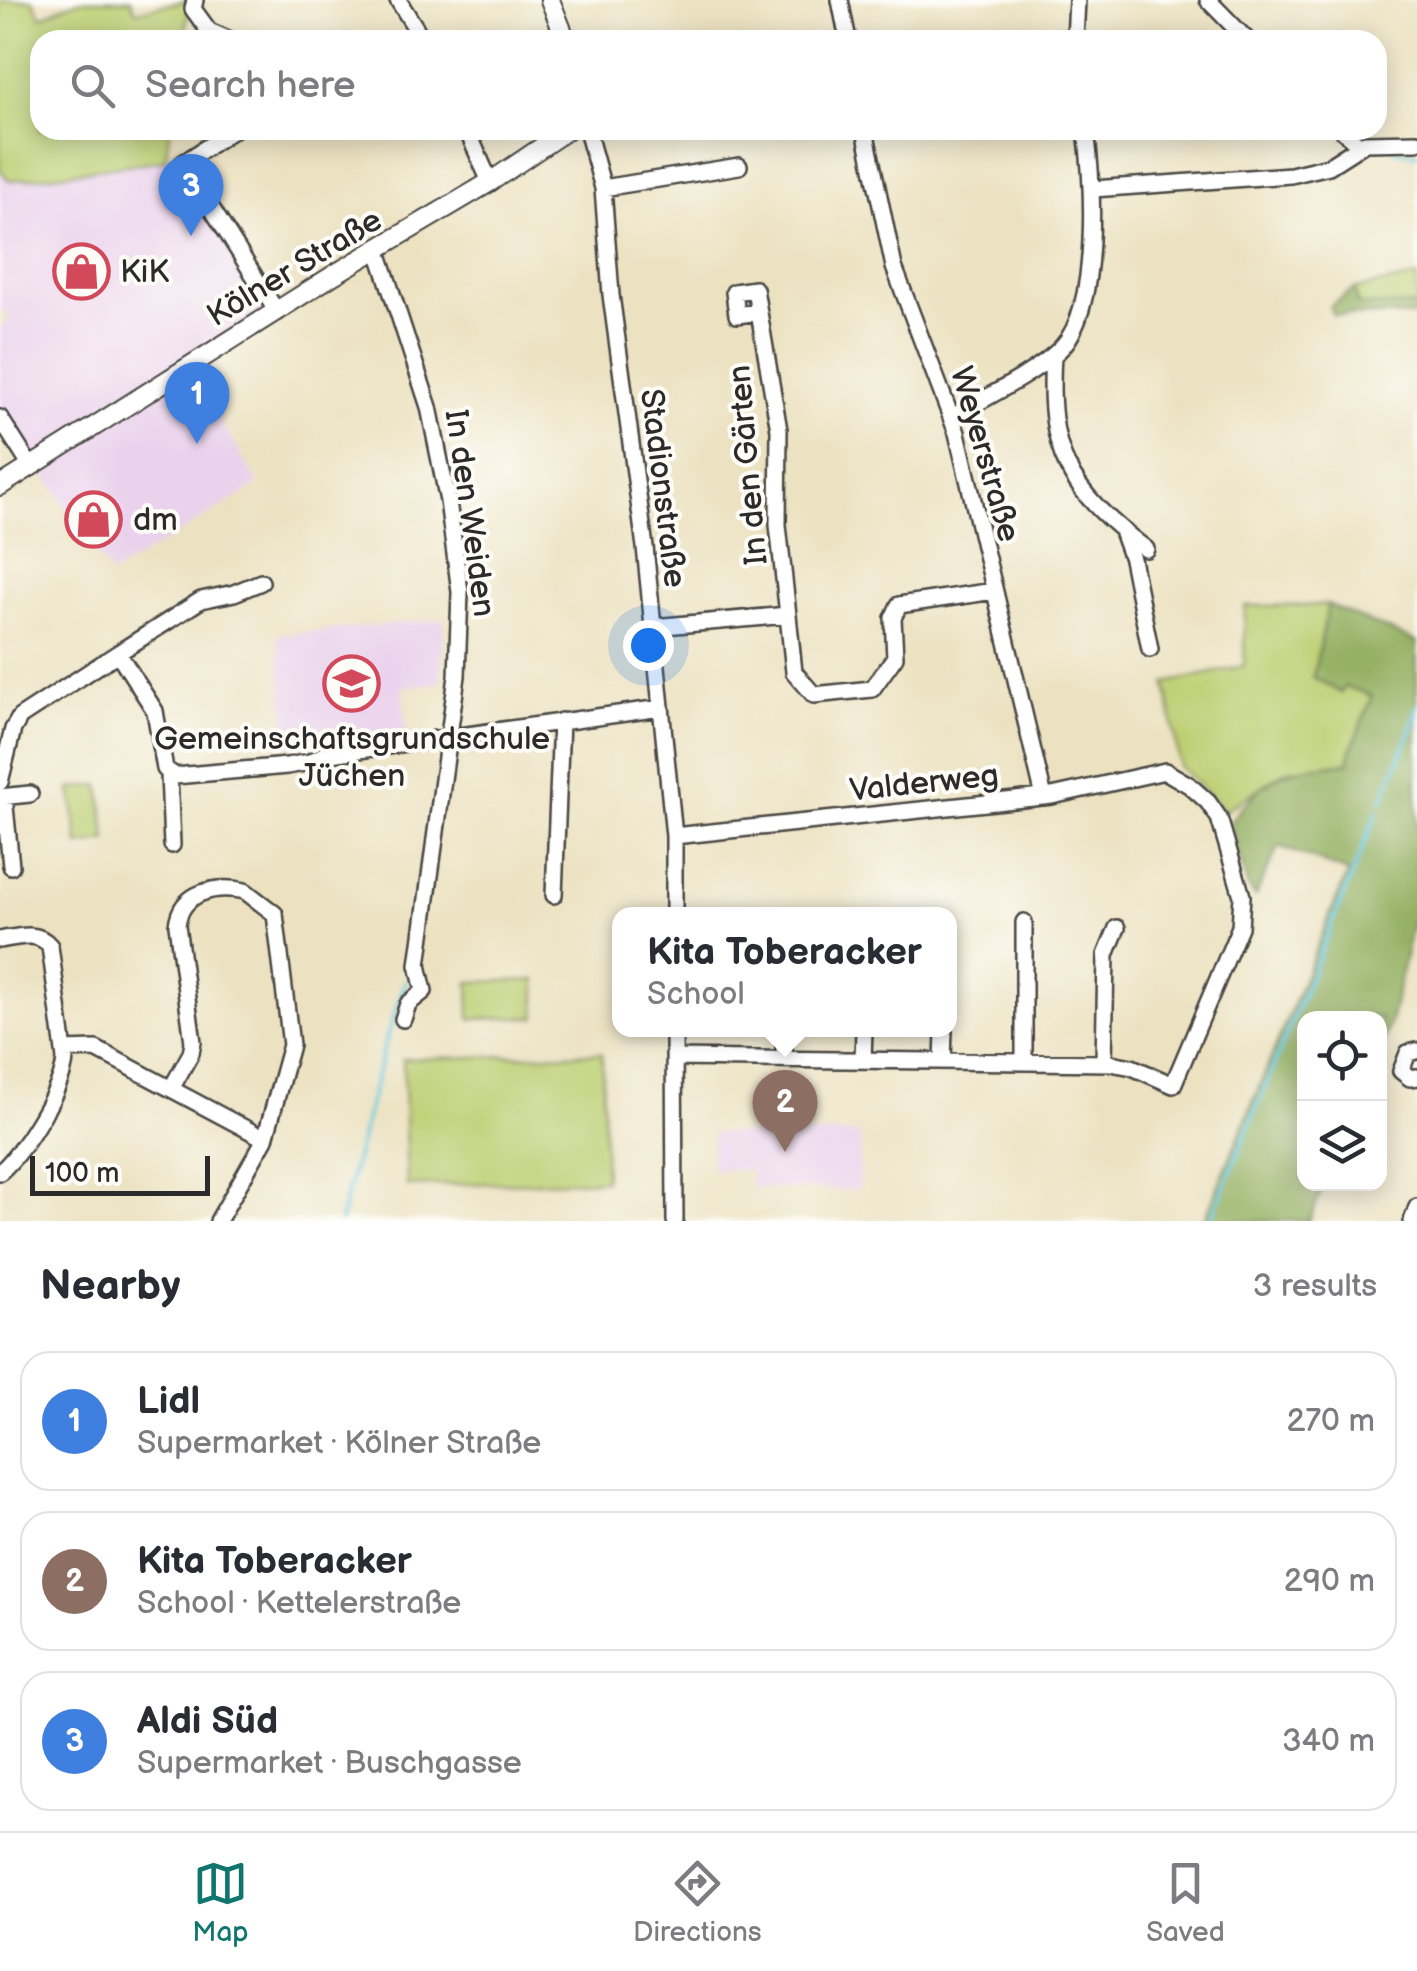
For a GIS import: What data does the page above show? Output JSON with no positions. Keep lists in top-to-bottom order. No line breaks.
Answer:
{"streets":{"main road":["Kölner Straße"],"street":["Weyerstraße","In den Gärten","Stadionstraße","In den Weiden","Valderweg"]},"crossings":[["Kölner Straße","In den Weiden"],["Weyerstraße","In den Gärten"],["Weyerstraße","Valderweg"],["Stadionstraße","Valderweg"]],"places":{"shop":["KiK","dm"],"school or university":["Gemeinschaftsgrundschule Jüchen"]},"scale_bar":"100 m","page":{"search":"Search here","pins":["3","1","2"],"popup":["Kita Toberacker","School"],"scale":"100 m","heading":["Nearby","3 results"],"list":[{"mark":"1","name":"Lidl","note":"Supermarket · Kölner Straße","value":"270 m"},{"mark":"2","name":"Kita Toberacker","note":"School · Kettelerstraße","value":"290 m"},{"mark":"3","name":"Aldi Süd","note":"Supermarket · Buschgasse","value":"340 m"}],"nav":["Map","Directions","Saved"]}}
